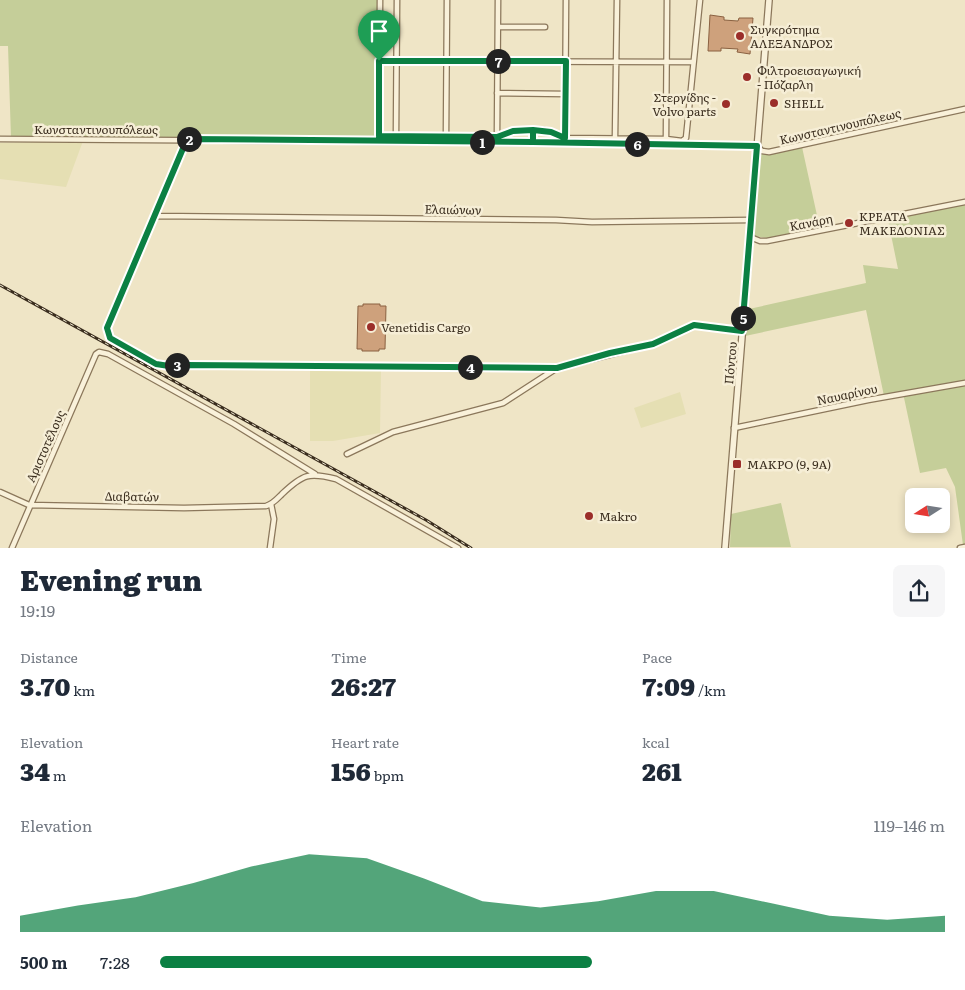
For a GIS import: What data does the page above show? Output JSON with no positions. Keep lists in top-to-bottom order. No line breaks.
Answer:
{"streets":{"street":["Κωνσταντινουπόλεως","Ελαιώνων","Κανάρη","Πόντου","Ναυαρίνου","Αριστοτέλους","Διαβατών"]},"crossings":[["Κωνσταντινουπόλεως","Πόντου"],["Ελαιώνων","Πόντου"],["Κανάρη","Πόντου"],["Πόντου","Ναυαρίνου"],["Αριστοτέλους","Διαβατών"]],"places":{"other":["Συγκρότημα ΑΛΕΞΑΝΔΡΟΣ","Φιλτροεισαγωγική - Πόζαρλη","SHELL","Στεργίδης - Volvo parts","ΚΡΕΑΤΑ ΜΑΚΕΔΟΝΙΑΣ","Venetidis Cargo","Makro"],"transit":["ΜΑΚΡΟ (9, 9Α)"]},"north":"left","page":{"pins":["7","2","1","6","5","3","4"],"heading":["Evening run","19:19"],"stats":[["Distance","3.70 km"],["Time","26:27"],["Pace","7:09 /km"],["Elevation","34 m"],["Heart rate","156 bpm"],["kcal","261"]],"chart":["Elevation","119–146 m"],"list":[{"name":"500 m","note":"7:28"}]}}
